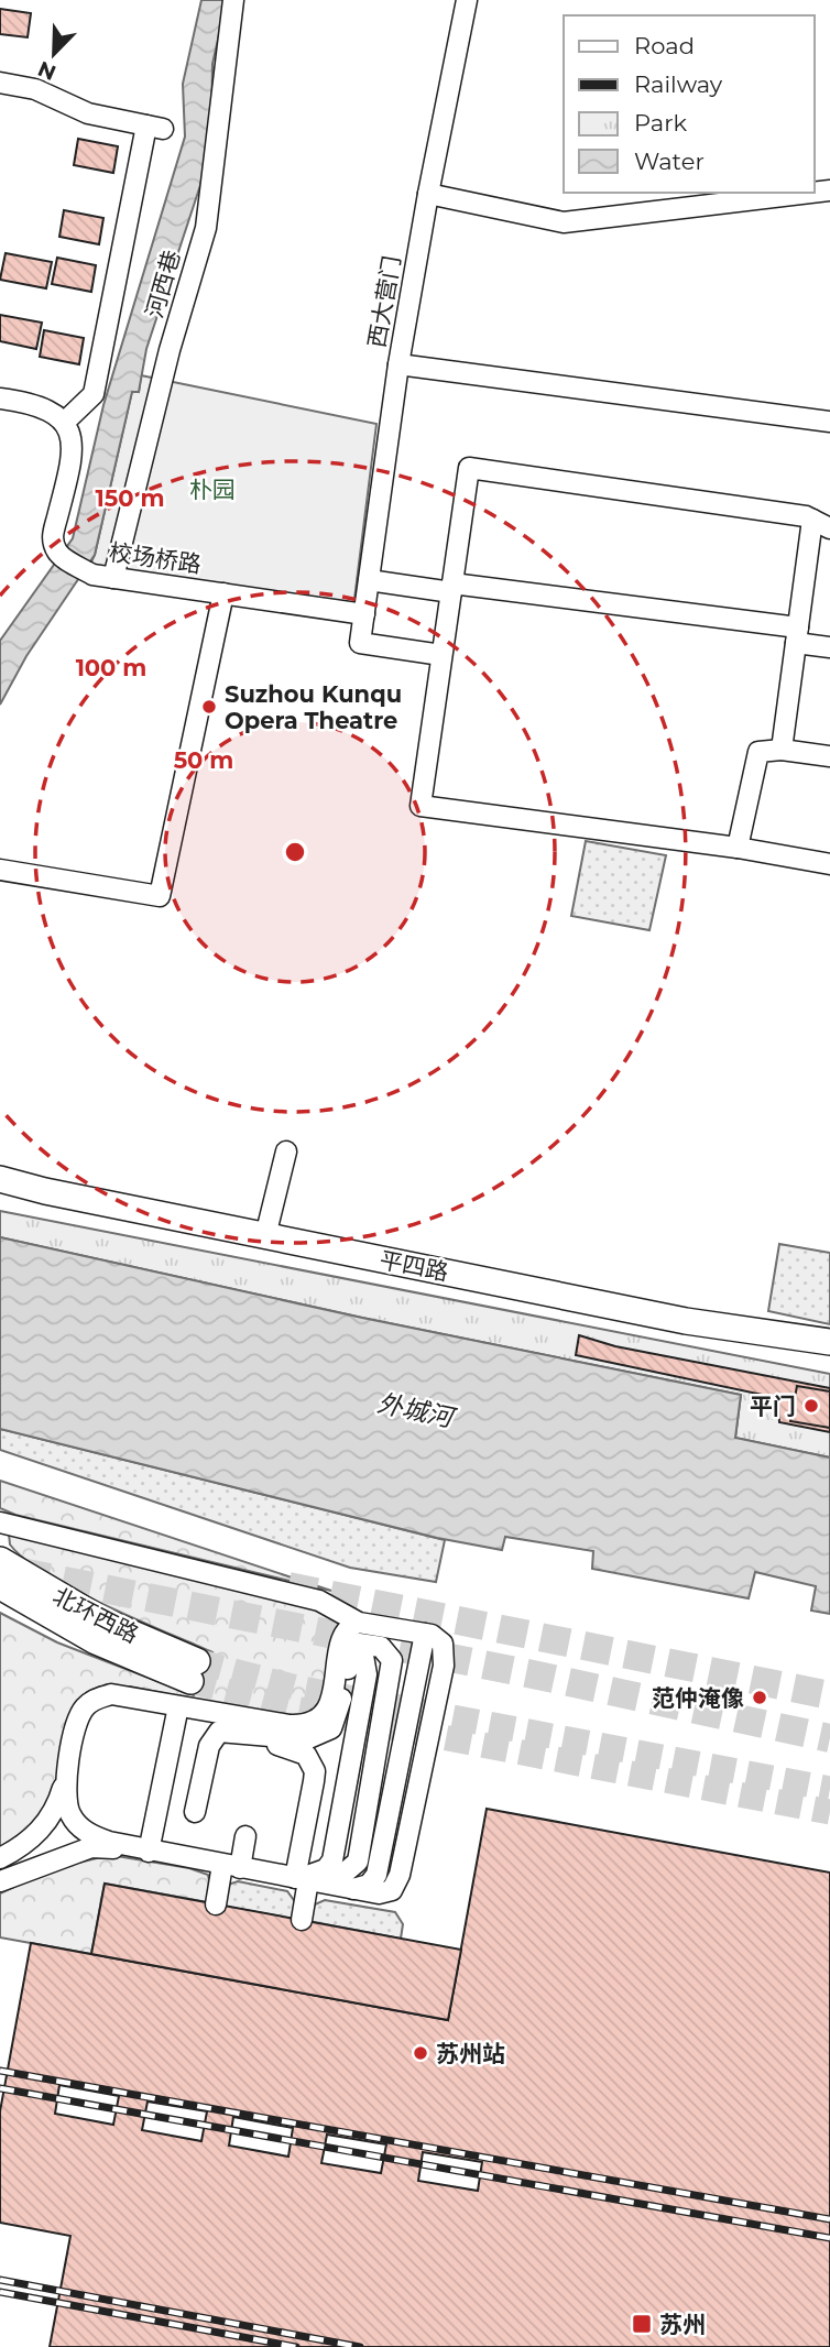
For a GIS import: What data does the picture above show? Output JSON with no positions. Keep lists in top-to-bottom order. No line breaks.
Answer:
{"streets":{"main road":["平四路","北环西路"],"street":["河西巷","西大营门","校场桥路"]},"crossings":[["河西巷","校场桥路"],["西大营门","校场桥路"]],"water":["外城河"],"parks":["朴园"],"places":{"other":["Suzhou Kunqu Opera Theatre","平门","范仲淹像","苏州站"],"transit":["苏州"]},"legend":["Road","Railway","Park","Water"],"north":"bottom left","rings":["150 m","100 m","50 m"]}
